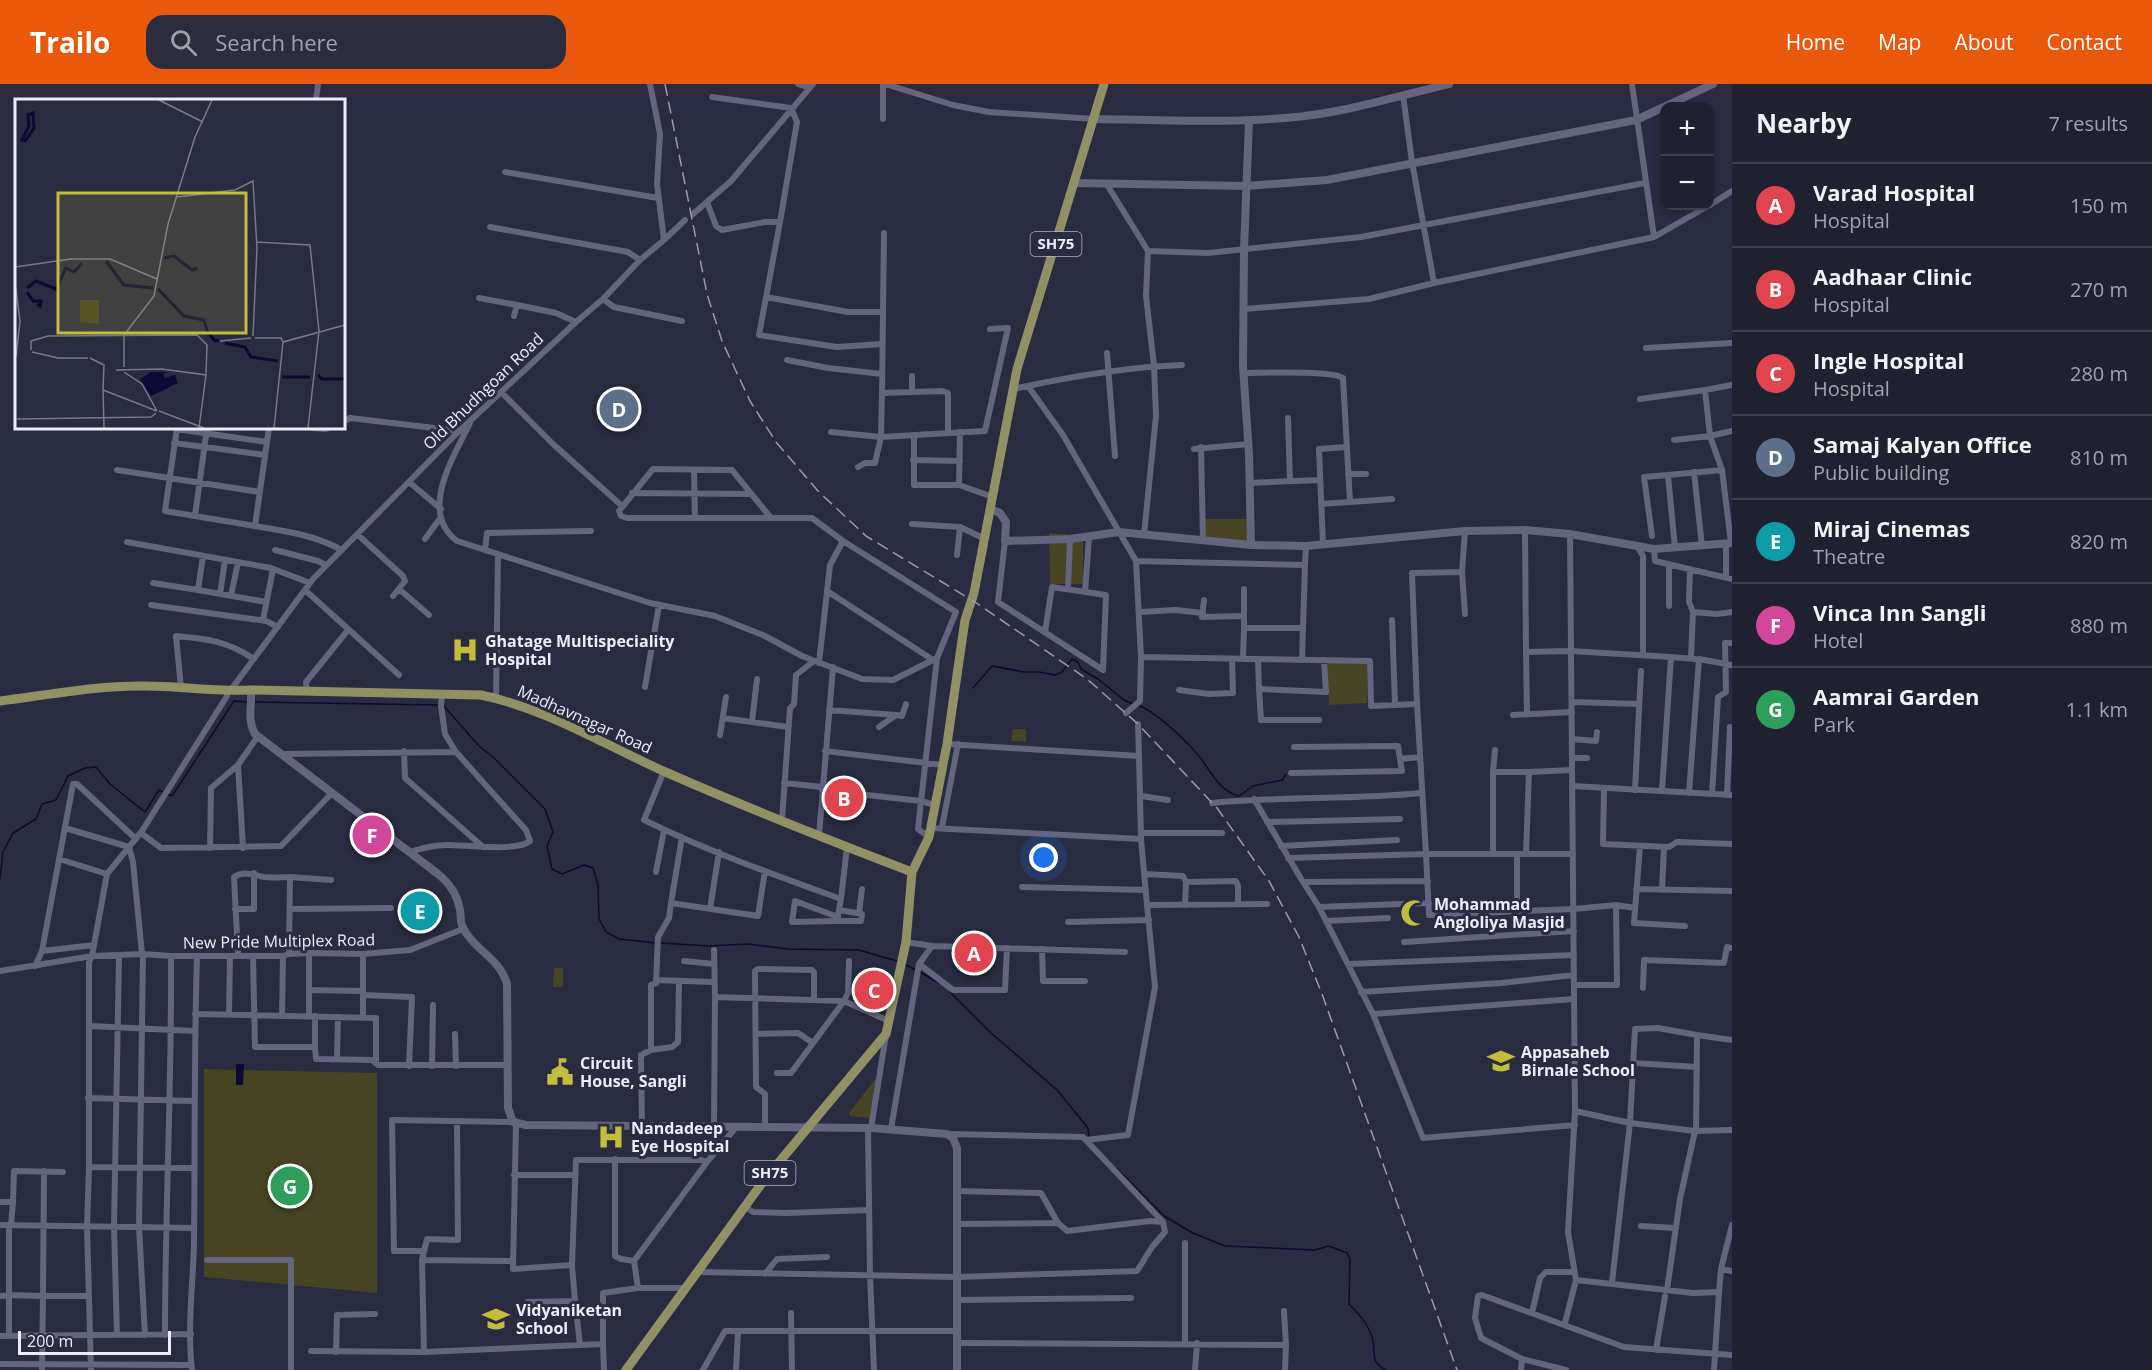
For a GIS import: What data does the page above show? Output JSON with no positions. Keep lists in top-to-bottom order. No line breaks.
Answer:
{"streets":{"main road":["SH75","Madhavnagar Road"],"street":["Old Bhudhgoan Road","New Pride Multiplex Road"]},"crossings":[["SH75","Madhavnagar Road"],["Old Bhudhgoan Road","Madhavnagar Road"]],"places":{"hospital":["Ghatage Multispeciality Hospital","Nandadeep Eye Hospital"],"mosque":["Mohammad Angloliya Masjid"],"school or university":["Appasaheb Birnale School","Vidyaniketan School"],"public building":["Circuit House, Sangli"]},"scale_bar":"200 m","page":{"header":"Trailo","search":"Search here","nav":["Home","Map","About","Contact"],"heading":["Nearby","7 results"],"map_buttons":["+","−"],"list":[{"mark":"A","name":"Varad Hospital","note":"Hospital","value":"150 m"},{"mark":"B","name":"Aadhaar Clinic","note":"Hospital","value":"270 m"},{"mark":"C","name":"Ingle Hospital","note":"Hospital","value":"280 m"},{"mark":"D","name":"Samaj Kalyan Office","note":"Public building","value":"810 m"},{"mark":"E","name":"Miraj Cinemas","note":"Theatre","value":"820 m"},{"mark":"F","name":"Vinca Inn Sangli","note":"Hotel","value":"880 m"},{"mark":"G","name":"Aamrai Garden","note":"Park","value":"1.1 km"}],"pins":["D","B","F","E","A","C","G"],"scale":"200 m"}}
